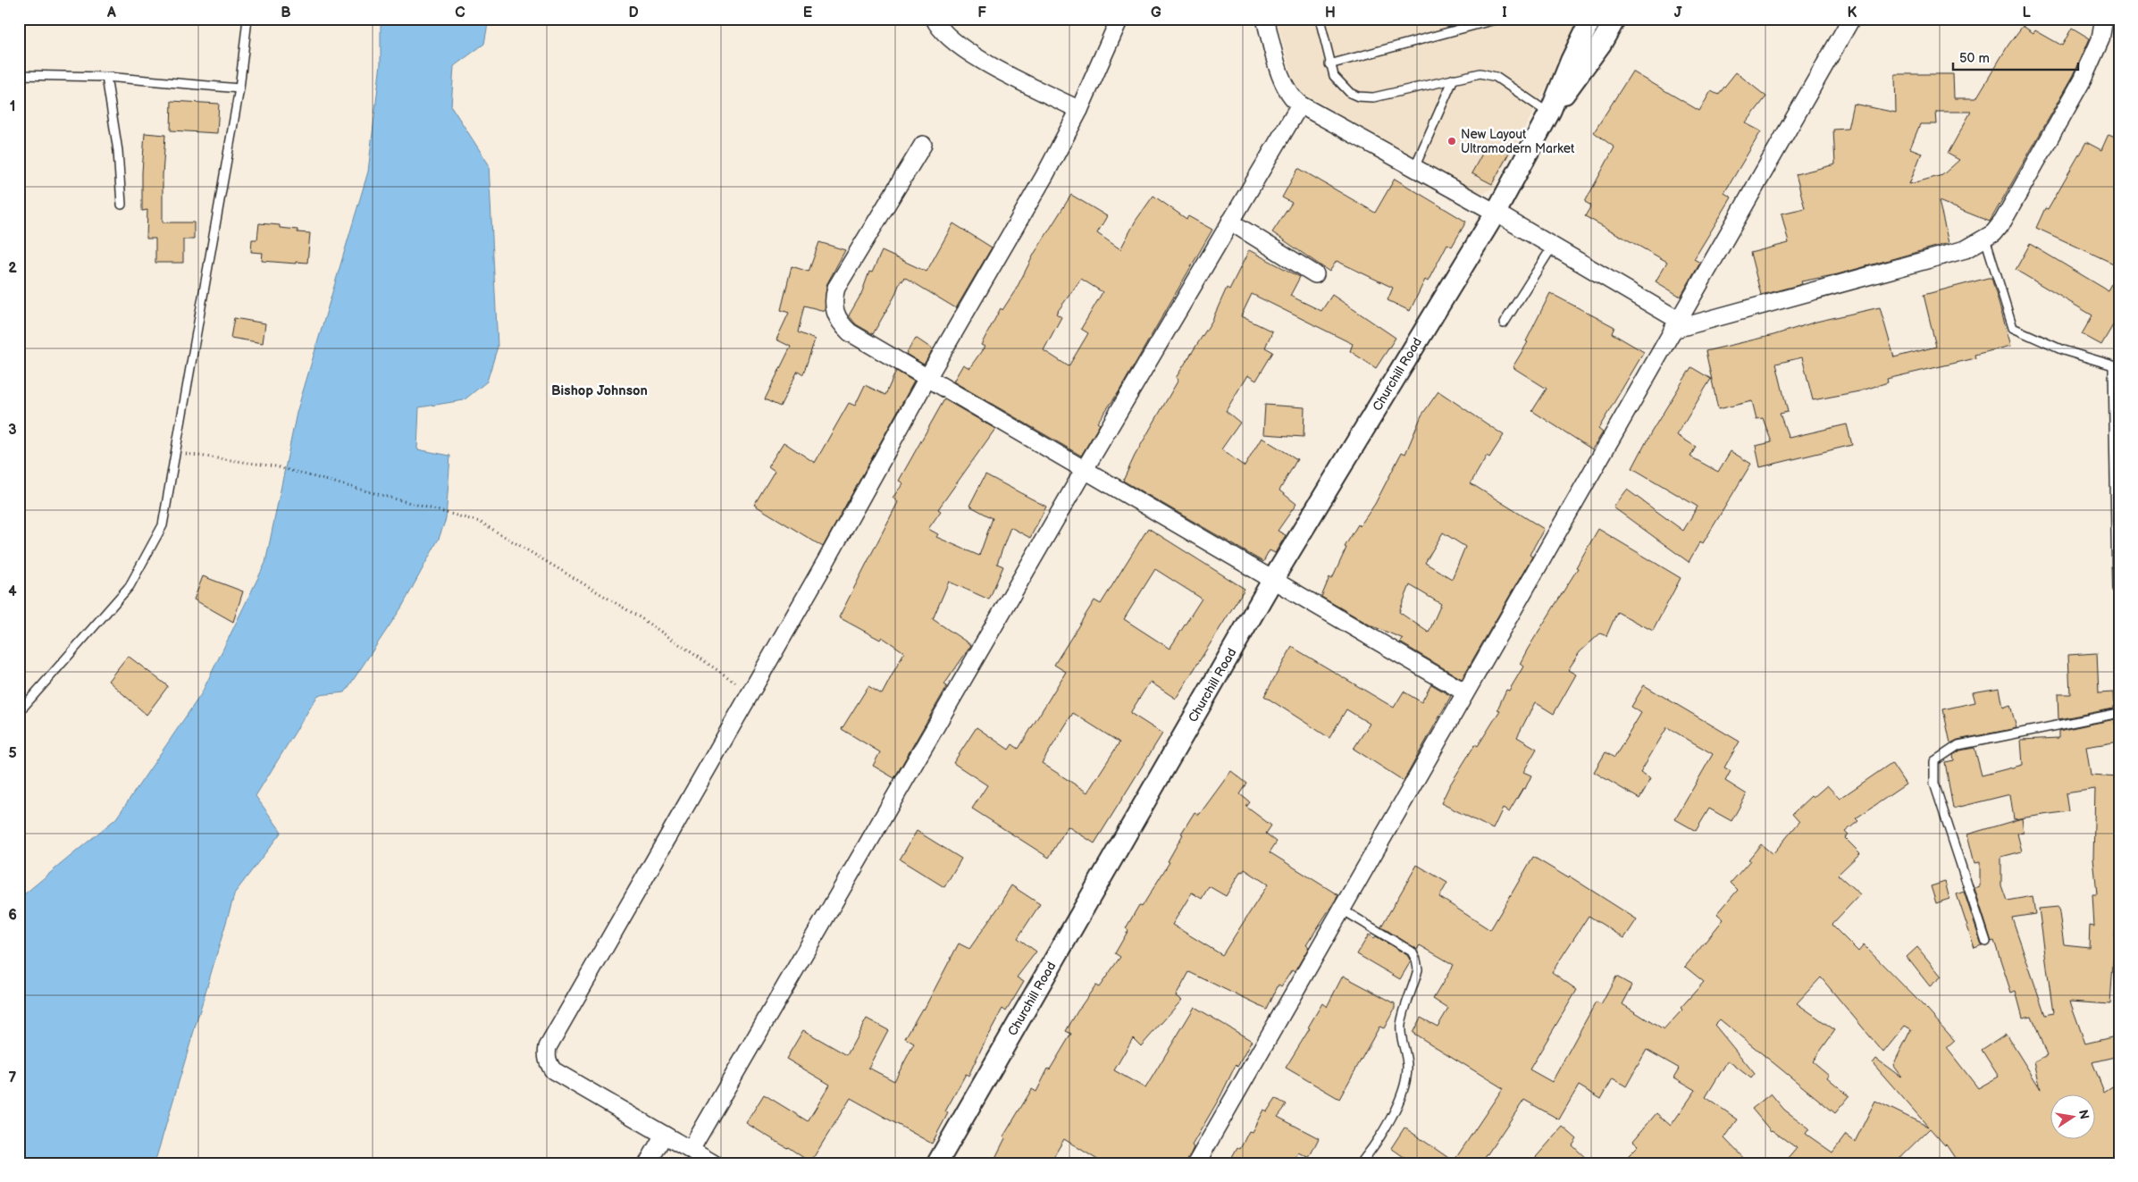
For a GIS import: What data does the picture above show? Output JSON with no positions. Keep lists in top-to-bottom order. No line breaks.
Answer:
{"streets":{"street":["Churchill Road"]},"districts":["Bishop Johnson"],"places":["New Layout Ultramodern Market"],"scale_bar":"50 m","north":"right","grid":{"columns":["A","B","C","D","E","F","G","H","I","J","K","L"],"rows":["1","2","3","4","5","6","7"]}}
